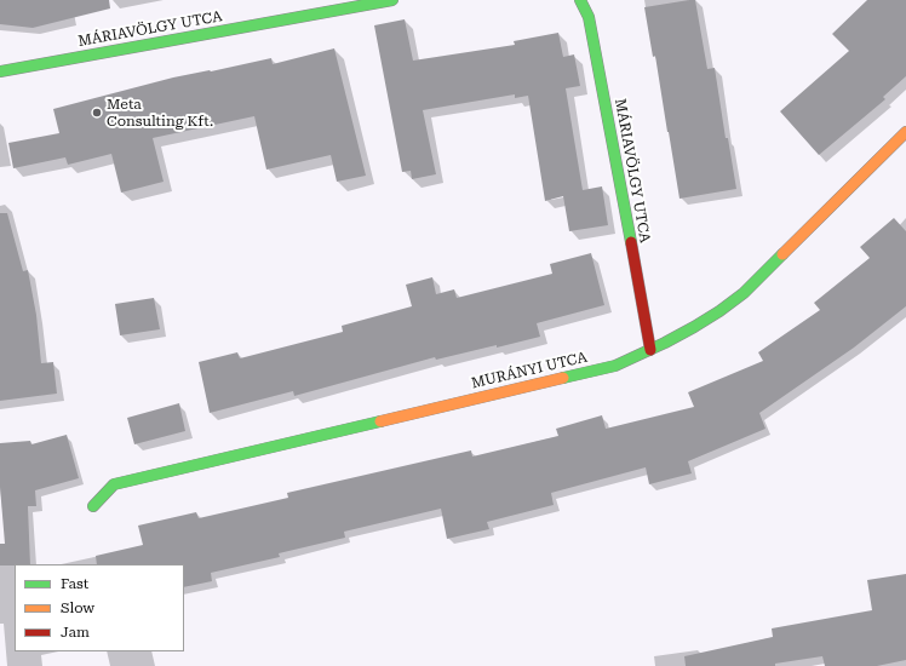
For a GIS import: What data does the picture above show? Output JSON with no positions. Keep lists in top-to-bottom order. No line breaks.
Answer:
{"streets":{"street":["MÁRIAVÖLGY UTCA","MURÁNYI UTCA"]},"crossings":[["MÁRIAVÖLGY UTCA","MURÁNYI UTCA"]],"places":["Meta Consulting Kft."],"legend":["Fast","Slow","Jam"]}
